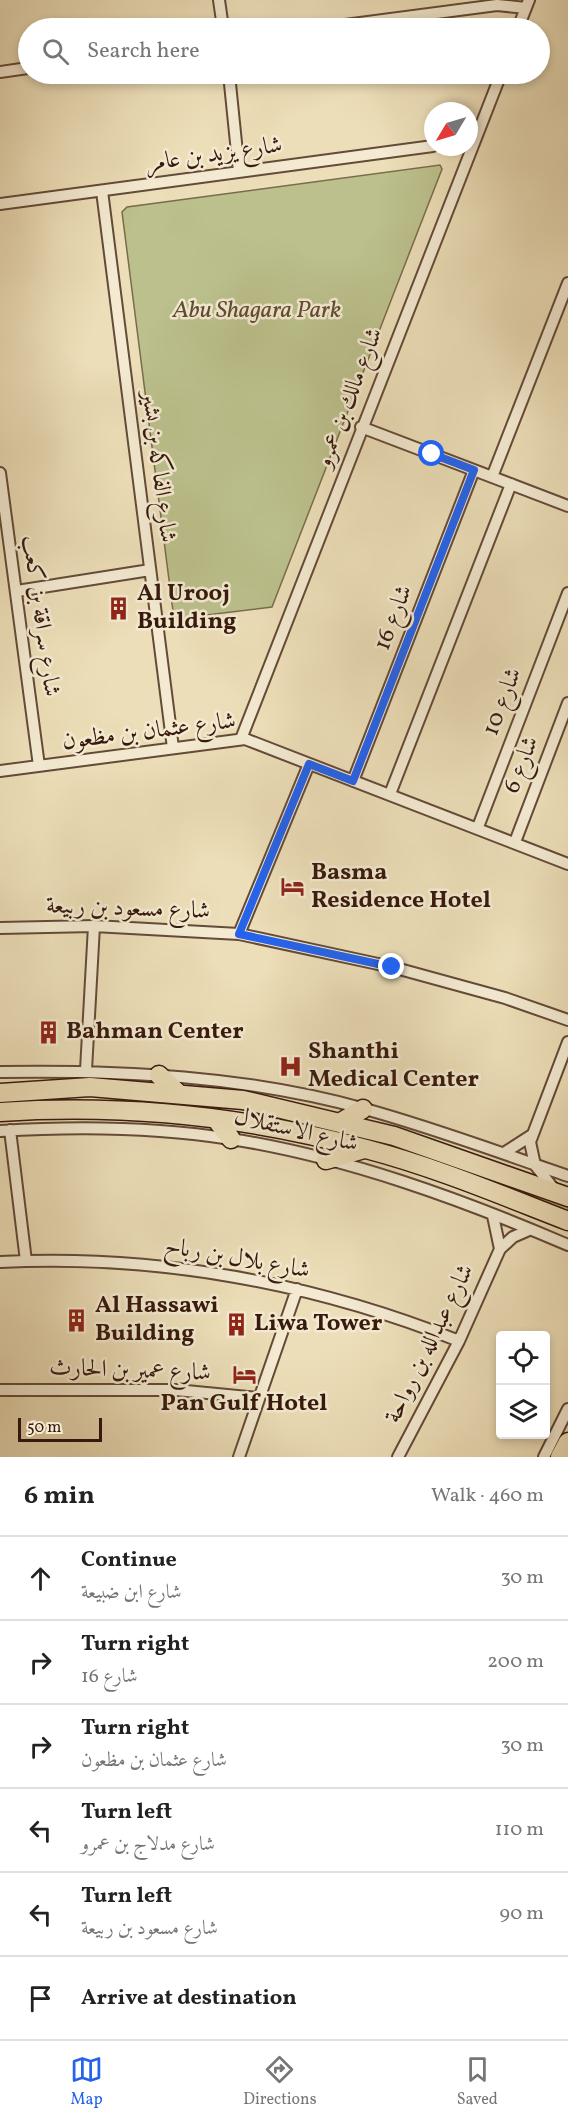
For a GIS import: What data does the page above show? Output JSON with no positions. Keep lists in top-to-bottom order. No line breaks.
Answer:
{"streets":{"main road":["شارع الاستقلال"],"street":["شارع يزيد بن عامر","شارع مالك بن عمرو","شارع الفاكه بن بشير","شارع سراقة بن كعب","شارع 16","شارع 10","شارع عثمان بن مظعون","شارع 6","شارع مسعود بن ربيعة","شارع بلال بن رباح","شارع عبدالله بن رواحة","شارع عمير بن الحارث"]},"crossings":[["شارع يزيد بن عامر","شارع الفاكه بن بشير"],["شارع مالك بن عمرو","شارع عثمان بن مظعون"],["شارع الفاكه بن بشير","شارع عثمان بن مظعون"],["شارع سراقة بن كعب","شارع عثمان بن مظعون"],["شارع 16","شارع عثمان بن مظعون"],["شارع 10","شارع عثمان بن مظعون"],["شارع عثمان بن مظعون","شارع 6"],["شارع الاستقلال","شارع عبدالله بن رواحة"],["شارع بلال بن رباح","شارع عبدالله بن رواحة"]],"parks":["Abu Shagara Park"],"places":{"building":["Al Urooj Building","Bahman Center","Al Hassawi Building","Liwa Tower"],"hotel":["Basma Residence Hotel","Pan Gulf Hotel"],"hospital":["Shanthi Medical Center"]},"scale_bar":"50 m","north":"bottom left","page":{"search":"Search here","scale":"50 m","heading":["6 min","Walk · 460 m"],"list":[["Continue","شارع ابن ضبيعة","30 m"],["Turn right","شارع 16","200 m"],["Turn right","شارع عثمان بن مظعون","30 m"],["Turn left","شارع مدلاج بن عمرو","110 m"],["Turn left","شارع مسعود بن ربيعة","90 m"],"Arrive at destination"],"nav":["Map","Directions","Saved"]}}
